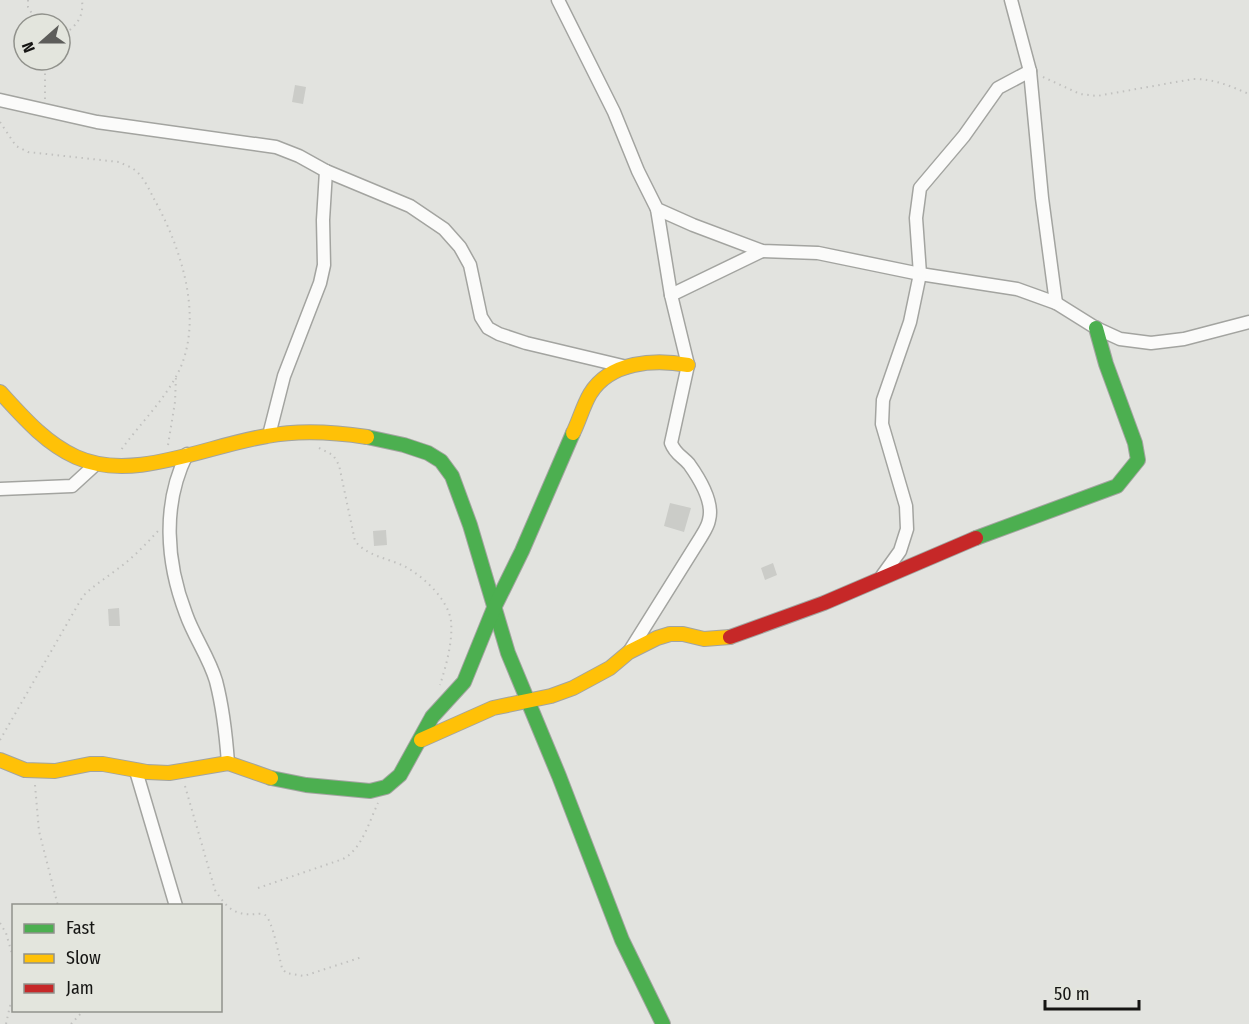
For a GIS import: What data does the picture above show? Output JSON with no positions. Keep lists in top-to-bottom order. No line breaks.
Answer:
{"legend":["Fast","Slow","Jam"],"scale_bar":"50 m","north":"left"}
